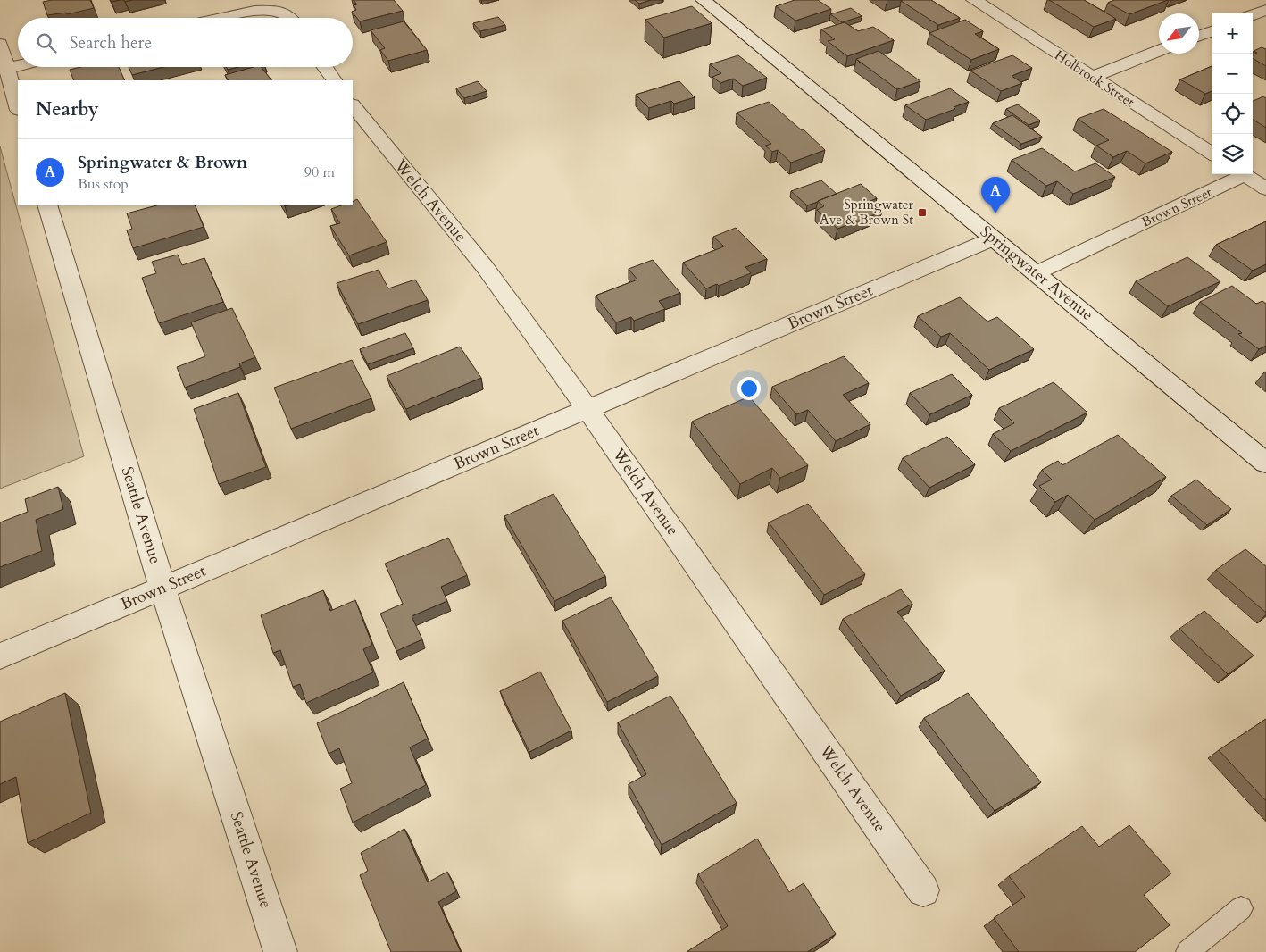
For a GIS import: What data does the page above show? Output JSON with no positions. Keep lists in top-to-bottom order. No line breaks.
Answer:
{"streets":{"street":["Holbrook Street","Welch Avenue","Brown Street","Springwater Avenue","Seattle Avenue"]},"crossings":[["Welch Avenue","Brown Street"],["Brown Street","Springwater Avenue"],["Brown Street","Seattle Avenue"]],"places":{"transit":["Springwater Ave & Brown St"]},"north":"bottom left","page":{"map_buttons":["+","−"],"search":"Search here","heading":"Nearby","list":[{"mark":"A","name":"Springwater & Brown","note":"Bus stop","value":"90 m"}],"pins":"A"}}
